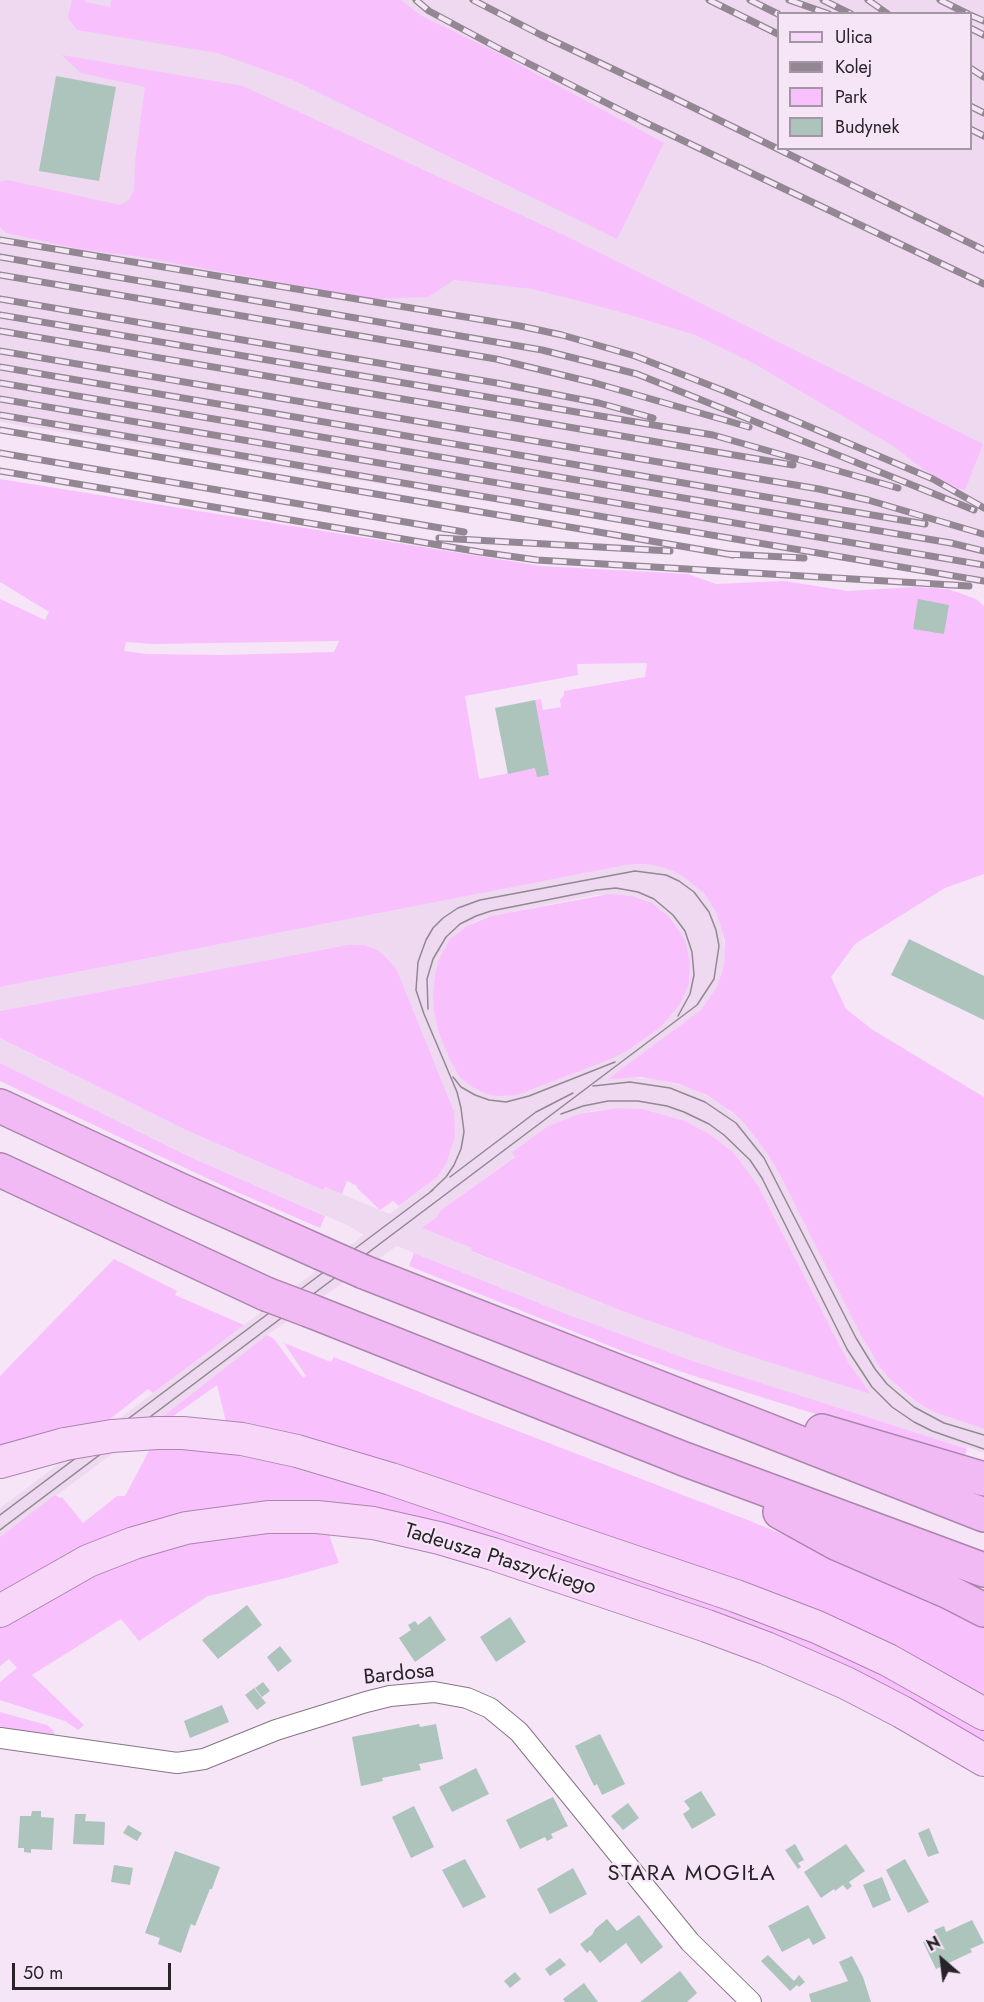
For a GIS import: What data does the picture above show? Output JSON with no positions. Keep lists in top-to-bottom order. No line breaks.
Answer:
{"streets":{"main road":["Tadeusza Ptaszyckiego"],"street":["Bardosa"]},"districts":["STARA MOGIŁA"],"legend":["Ulica","Kolej","Park","Budynek"],"scale_bar":"50 m","north":"top left"}
